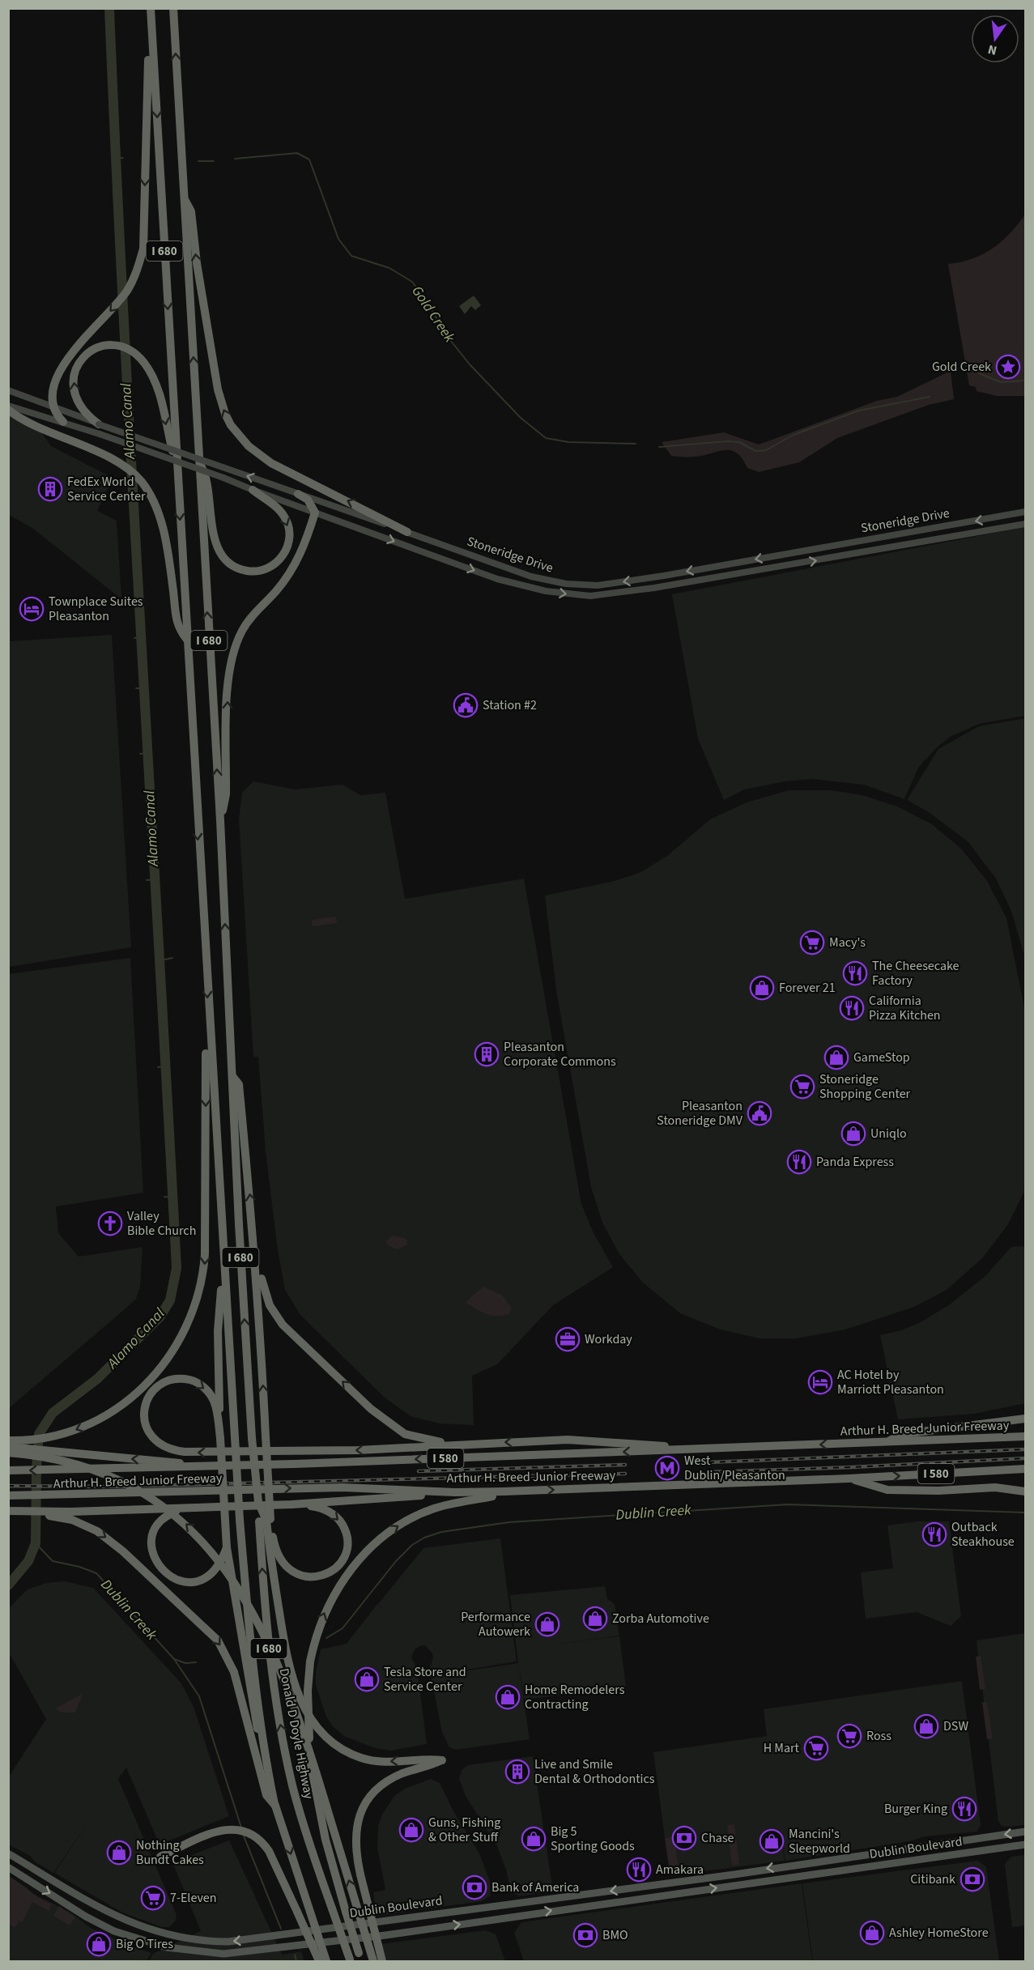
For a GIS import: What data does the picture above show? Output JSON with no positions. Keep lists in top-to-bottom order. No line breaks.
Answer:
{"streets":{"highway":["I 680","Arthur H. Breed Junior Freeway","I 580","Donald D Doyle Highway"],"main road":["Stoneridge Drive","Dublin Boulevard"]},"crossings":[["I 680","Donald D Doyle Highway"]],"water":["Gold Creek","Alamo Canal","Dublin Creek"],"places":{"place":["Gold Creek"],"building":["FedEx World Service Center","Pleasanton Corporate Commons","Live and Smile Dental & Orthodontics"],"hotel":["Townplace Suites Pleasanton","AC Hotel by Marriott Pleasanton"],"public building":["Station #2","Pleasanton Stoneridge DMV"],"supermarket":["Macy's","Stoneridge Shopping Center","Ross","H Mart","7-Eleven"],"restaurant":["The Cheesecake Factory","California Pizza Kitchen","Panda Express","Outback Steakhouse","Burger King","Amakara"],"shop":["Forever 21","GameStop","Uniqlo","Zorba Automotive","Performance Autowerk","Tesla Store and Service Center","Home Remodelers Contracting","DSW","Guns, Fishing & Other Stuff","Big 5 Sporting Goods","Mancini's Sleepworld","Nothing Bundt Cakes","Ashley HomeStore","Big O Tires"],"church":["Valley Bible Church"],"office":["Workday"],"metro station":["West Dublin/Pleasanton"],"bank":["Chase","Citibank","Bank of America","BMO"]},"north":"bottom"}
